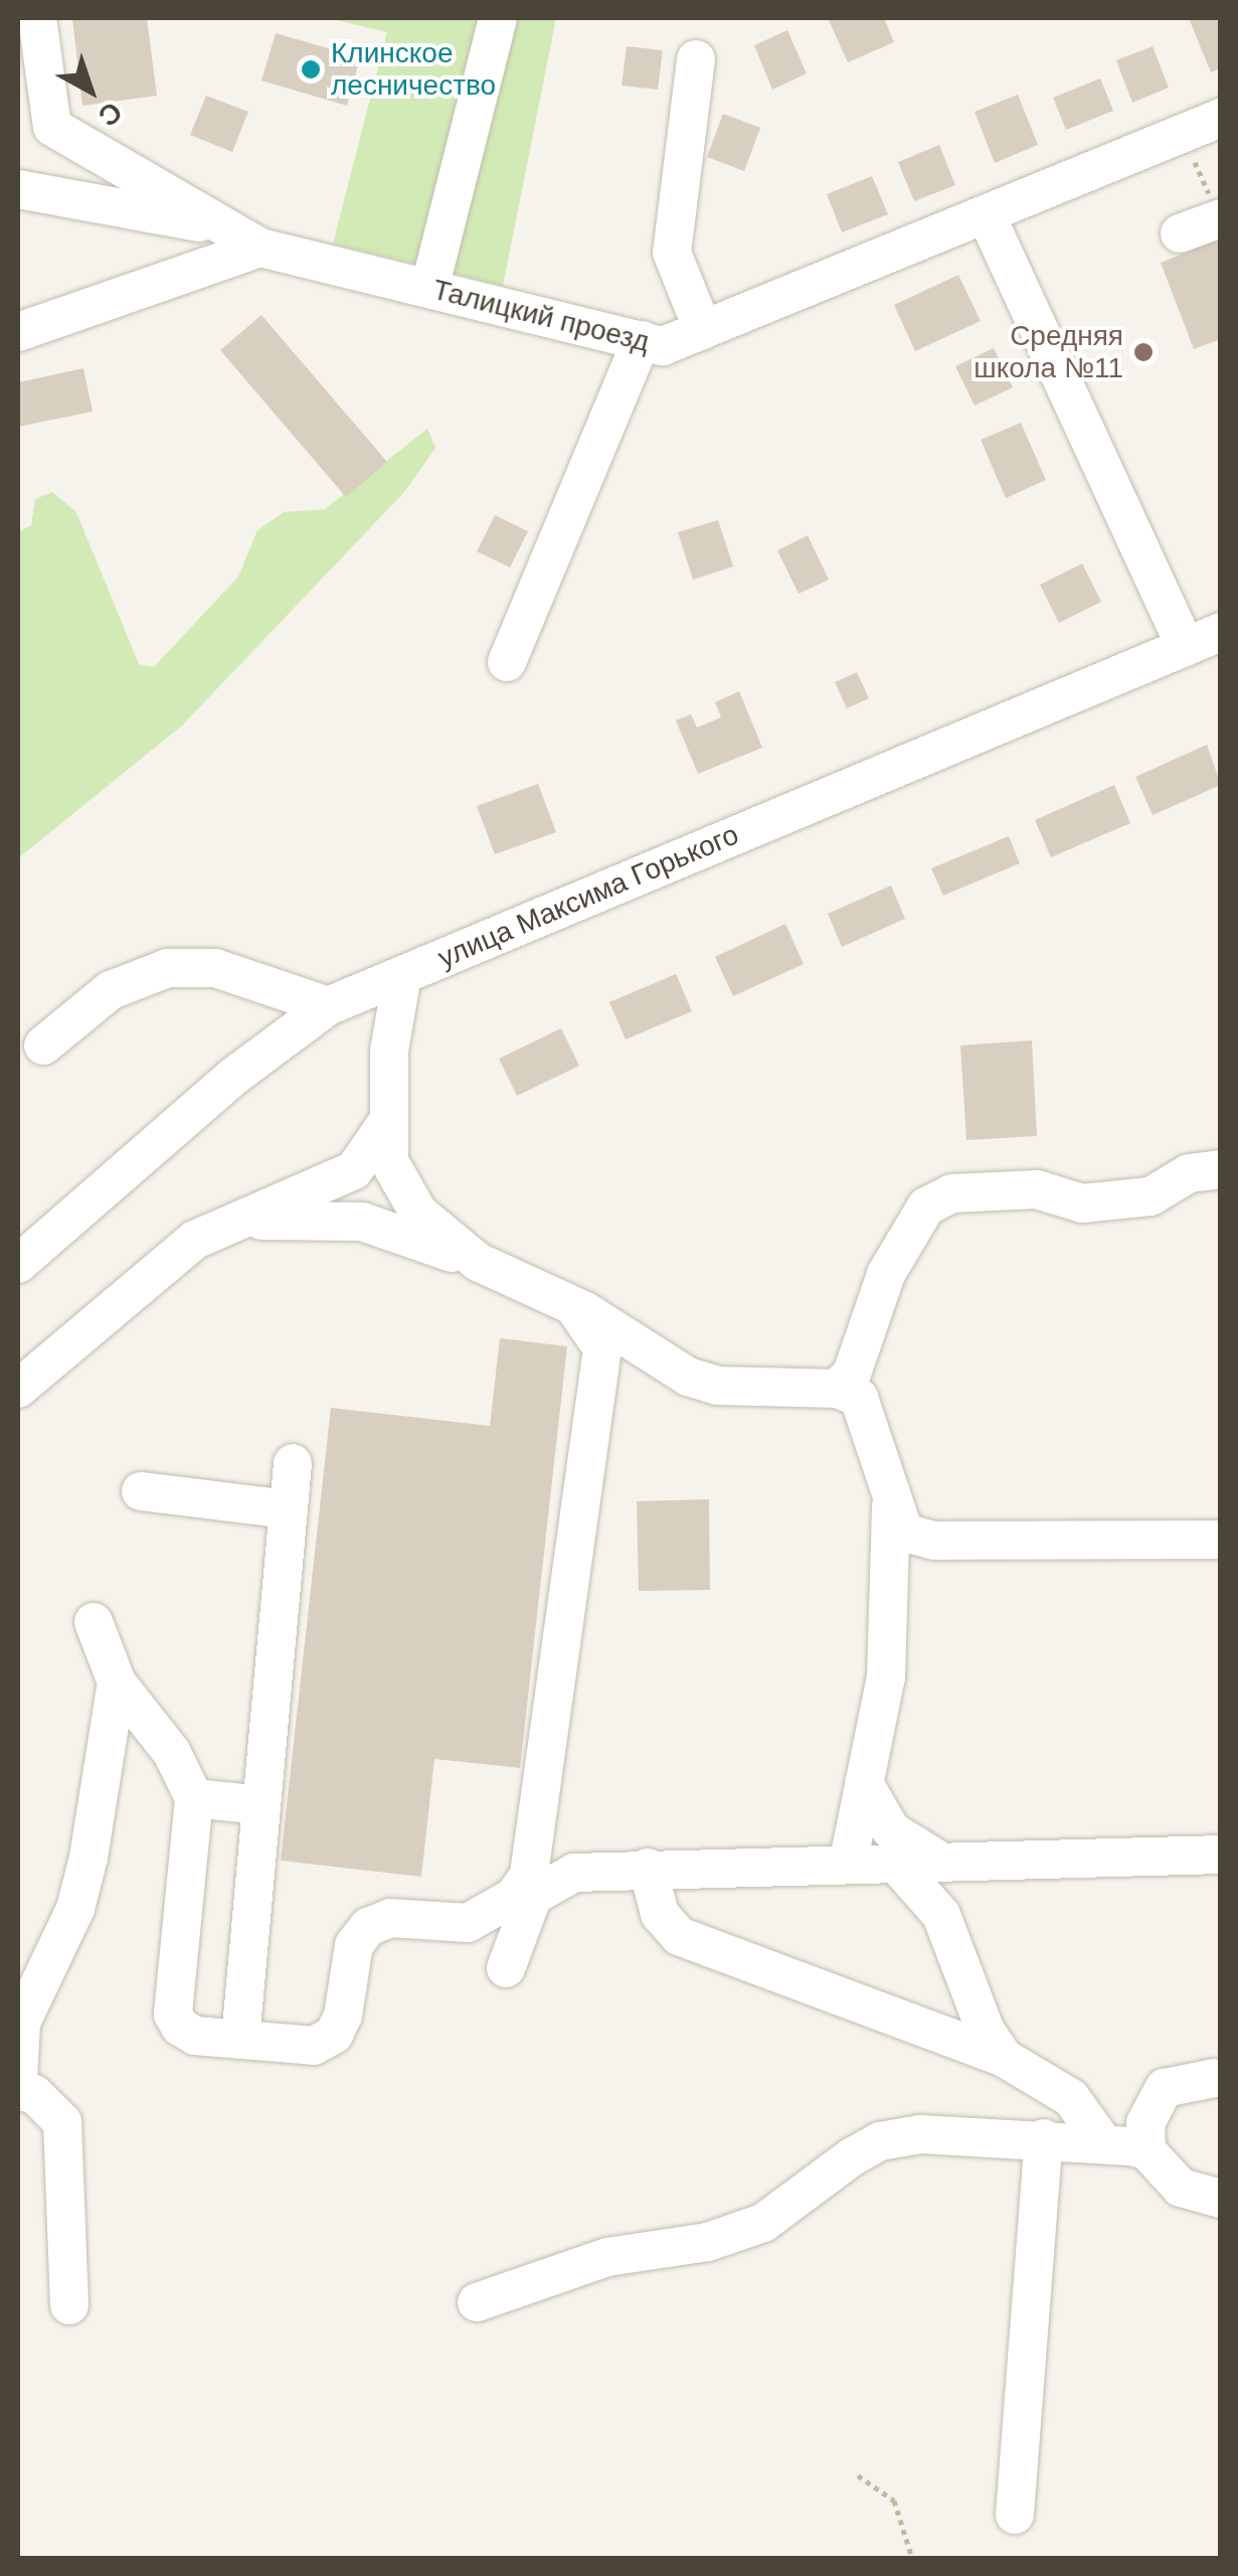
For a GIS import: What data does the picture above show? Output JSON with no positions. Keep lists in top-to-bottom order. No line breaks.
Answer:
{"streets":{"street":["Талицкий проезд","улица Максима Горького"]},"places":["Клинское лесничество","Средняя школа №11"],"north":"bottom right"}
